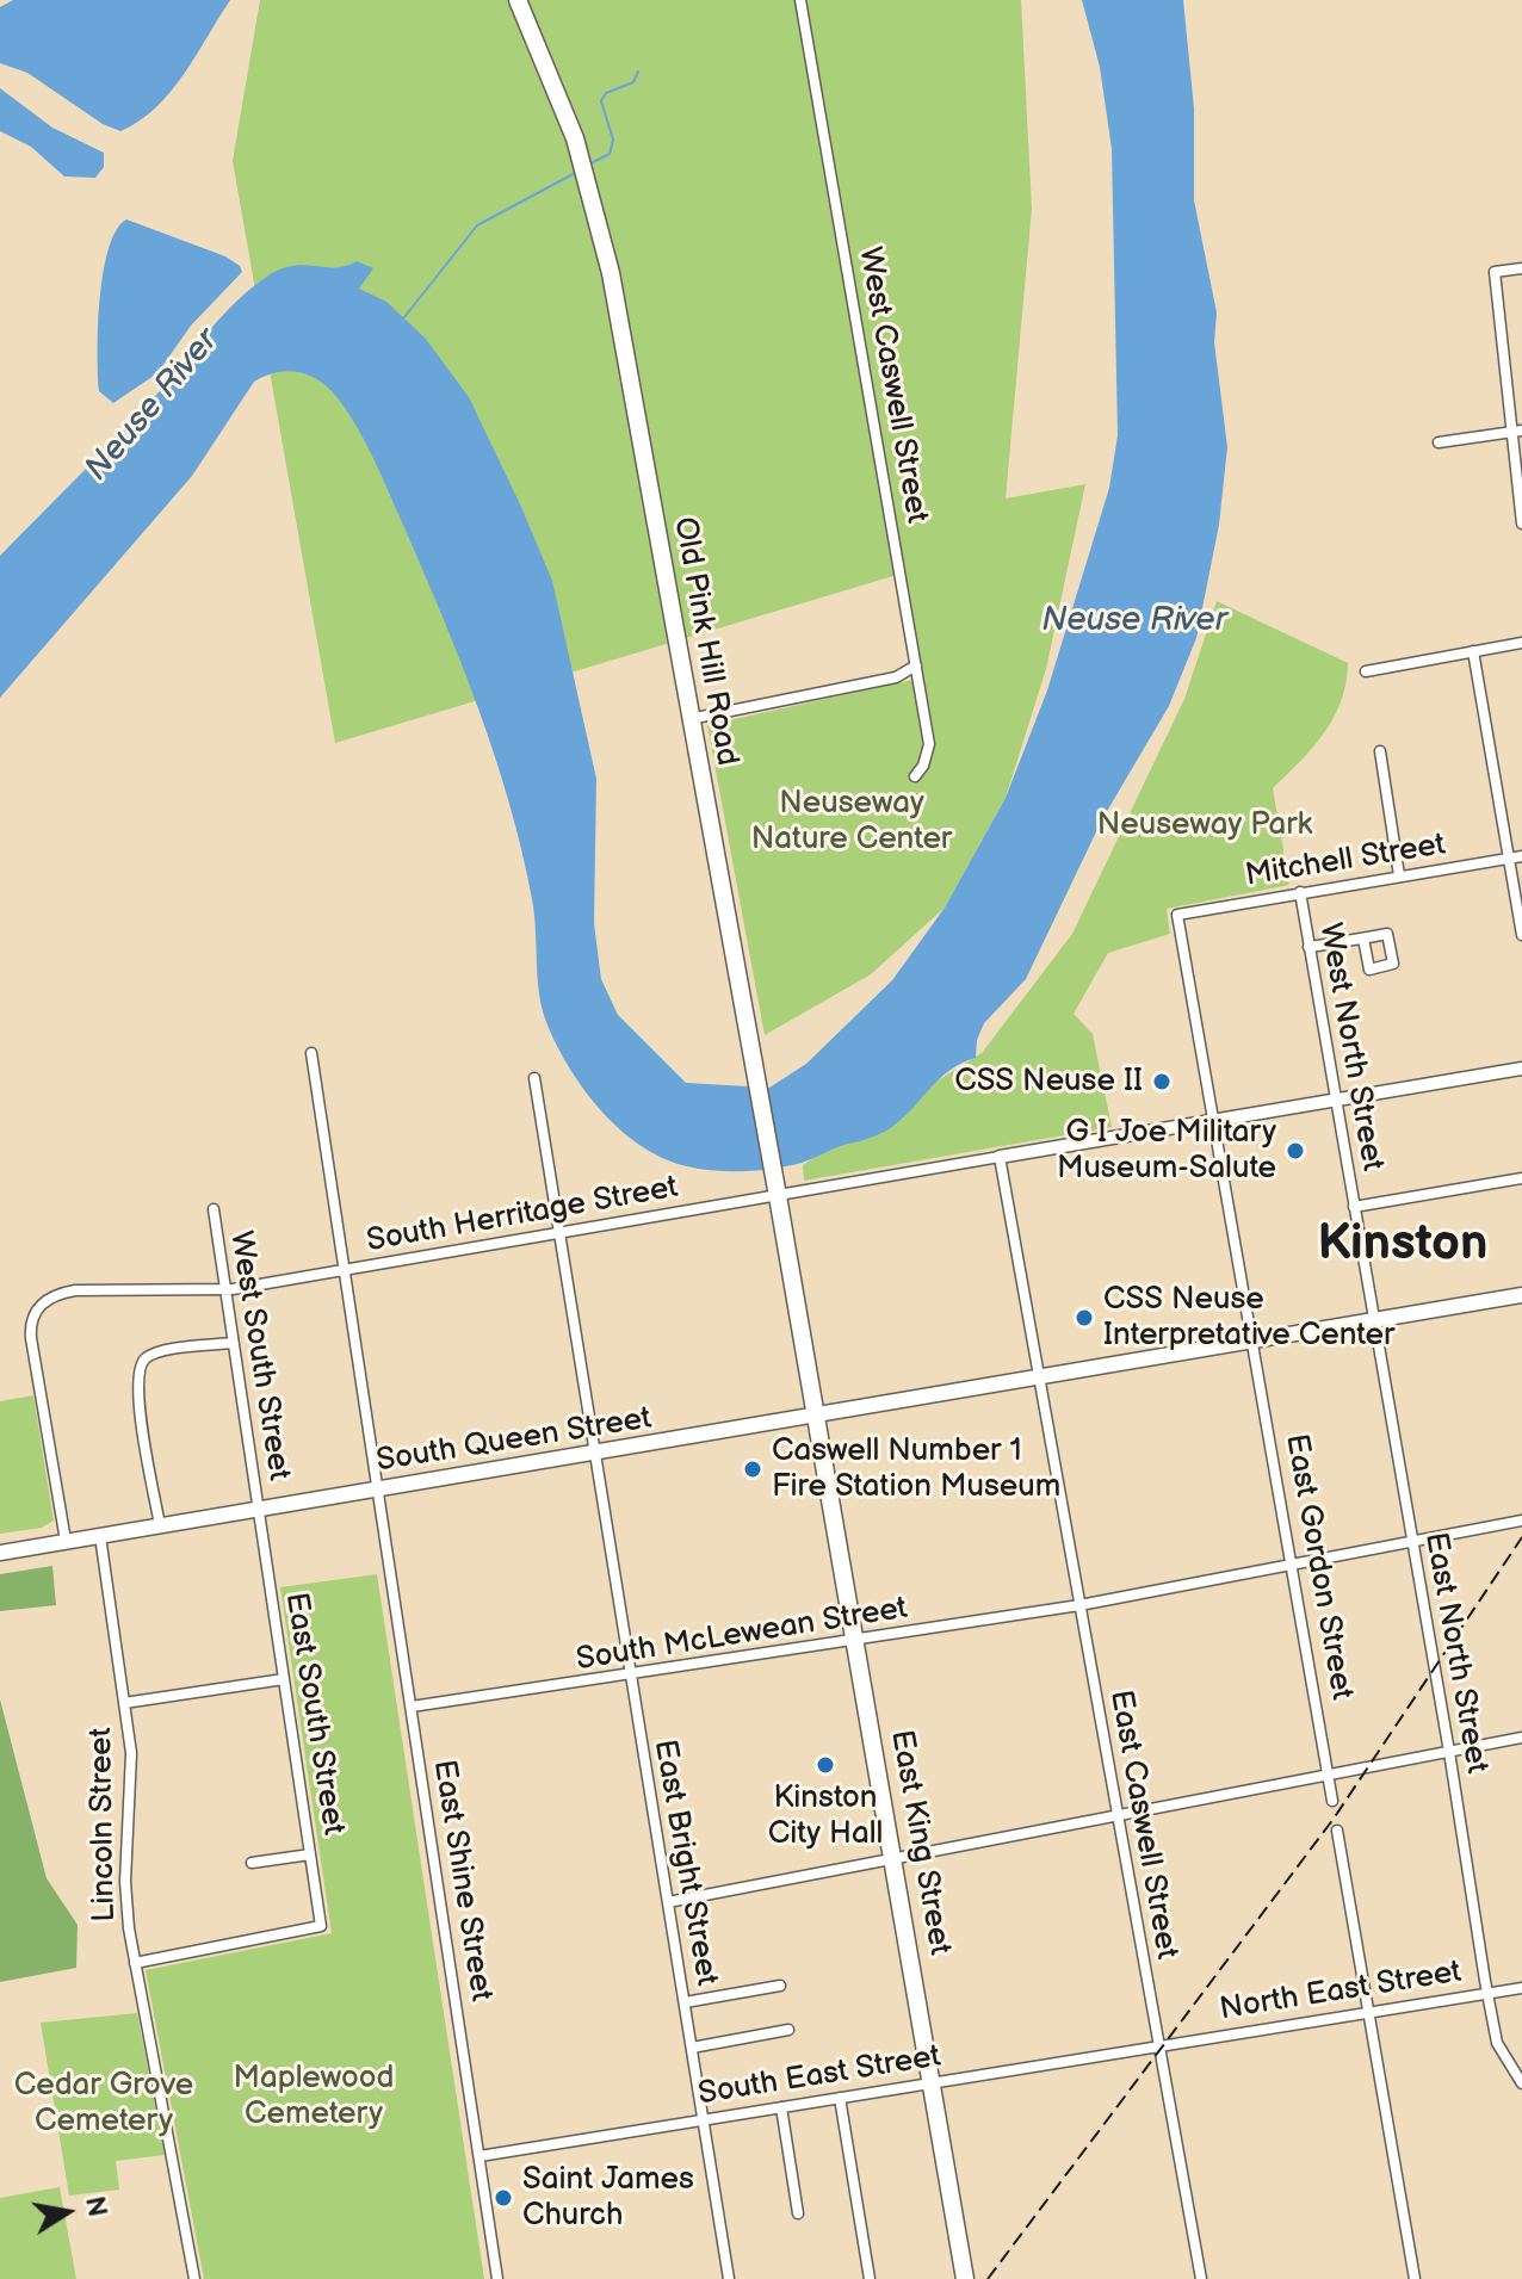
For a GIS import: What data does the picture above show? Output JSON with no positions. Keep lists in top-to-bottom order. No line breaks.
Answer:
{"streets":{"highway":["Old Pink Hill Road","East King Street"],"main road":["South Queen Street"],"street":["West Caswell Street","Mitchell Street","West North Street","South Herritage Street","West South Street","East Gordon Street","South McLewean Street","East North Street","East South Street","Lincoln Street","East Caswell Street","East Bright Street","East Shine Street","North East Street","South East Street"]},"crossings":[["Old Pink Hill Road","South Herritage Street"],["Old Pink Hill Road","South Queen Street"],["Old Pink Hill Road","East King Street"],["Mitchell Street","West North Street"],["Mitchell Street","East Gordon Street"],["West North Street","South Queen Street"],["West North Street","East North Street"],["South Herritage Street","West South Street"],["South Herritage Street","South Queen Street"],["South Herritage Street","East Bright Street"],["South Herritage Street","East Shine Street"],["West South Street","South Queen Street"],["West South Street","East South Street"],["South Queen Street","East Gordon Street"],["South Queen Street","East North Street"],["South Queen Street","East South Street"],["South Queen Street","Lincoln Street"],["South Queen Street","East Caswell Street"],["South Queen Street","East King Street"],["South Queen Street","East Bright Street"],["South Queen Street","East Shine Street"],["East Gordon Street","South McLewean Street"],["South McLewean Street","East North Street"],["South McLewean Street","East Caswell Street"],["South McLewean Street","East King Street"],["South McLewean Street","East Bright Street"],["South McLewean Street","East Shine Street"],["East North Street","North East Street"],["East South Street","Lincoln Street"],["East Caswell Street","North East Street"],["East Caswell Street","South East Street"],["East King Street","South East Street"],["East Bright Street","South East Street"],["East Shine Street","South East Street"],["North East Street","South East Street"]],"districts":["Kinston"],"water":["Neuse River"],"parks":["Neuseway Nature Center","Neuseway Park","Maplewood Cemetery","Cedar Grove Cemetery"],"places":["CSS Neuse II","G I Joe Military Museum-Salute","CSS Neuse Interpretative Center","Caswell Number 1 Fire Station Museum","Kinston City Hall","Saint James Church"],"north":"right"}
